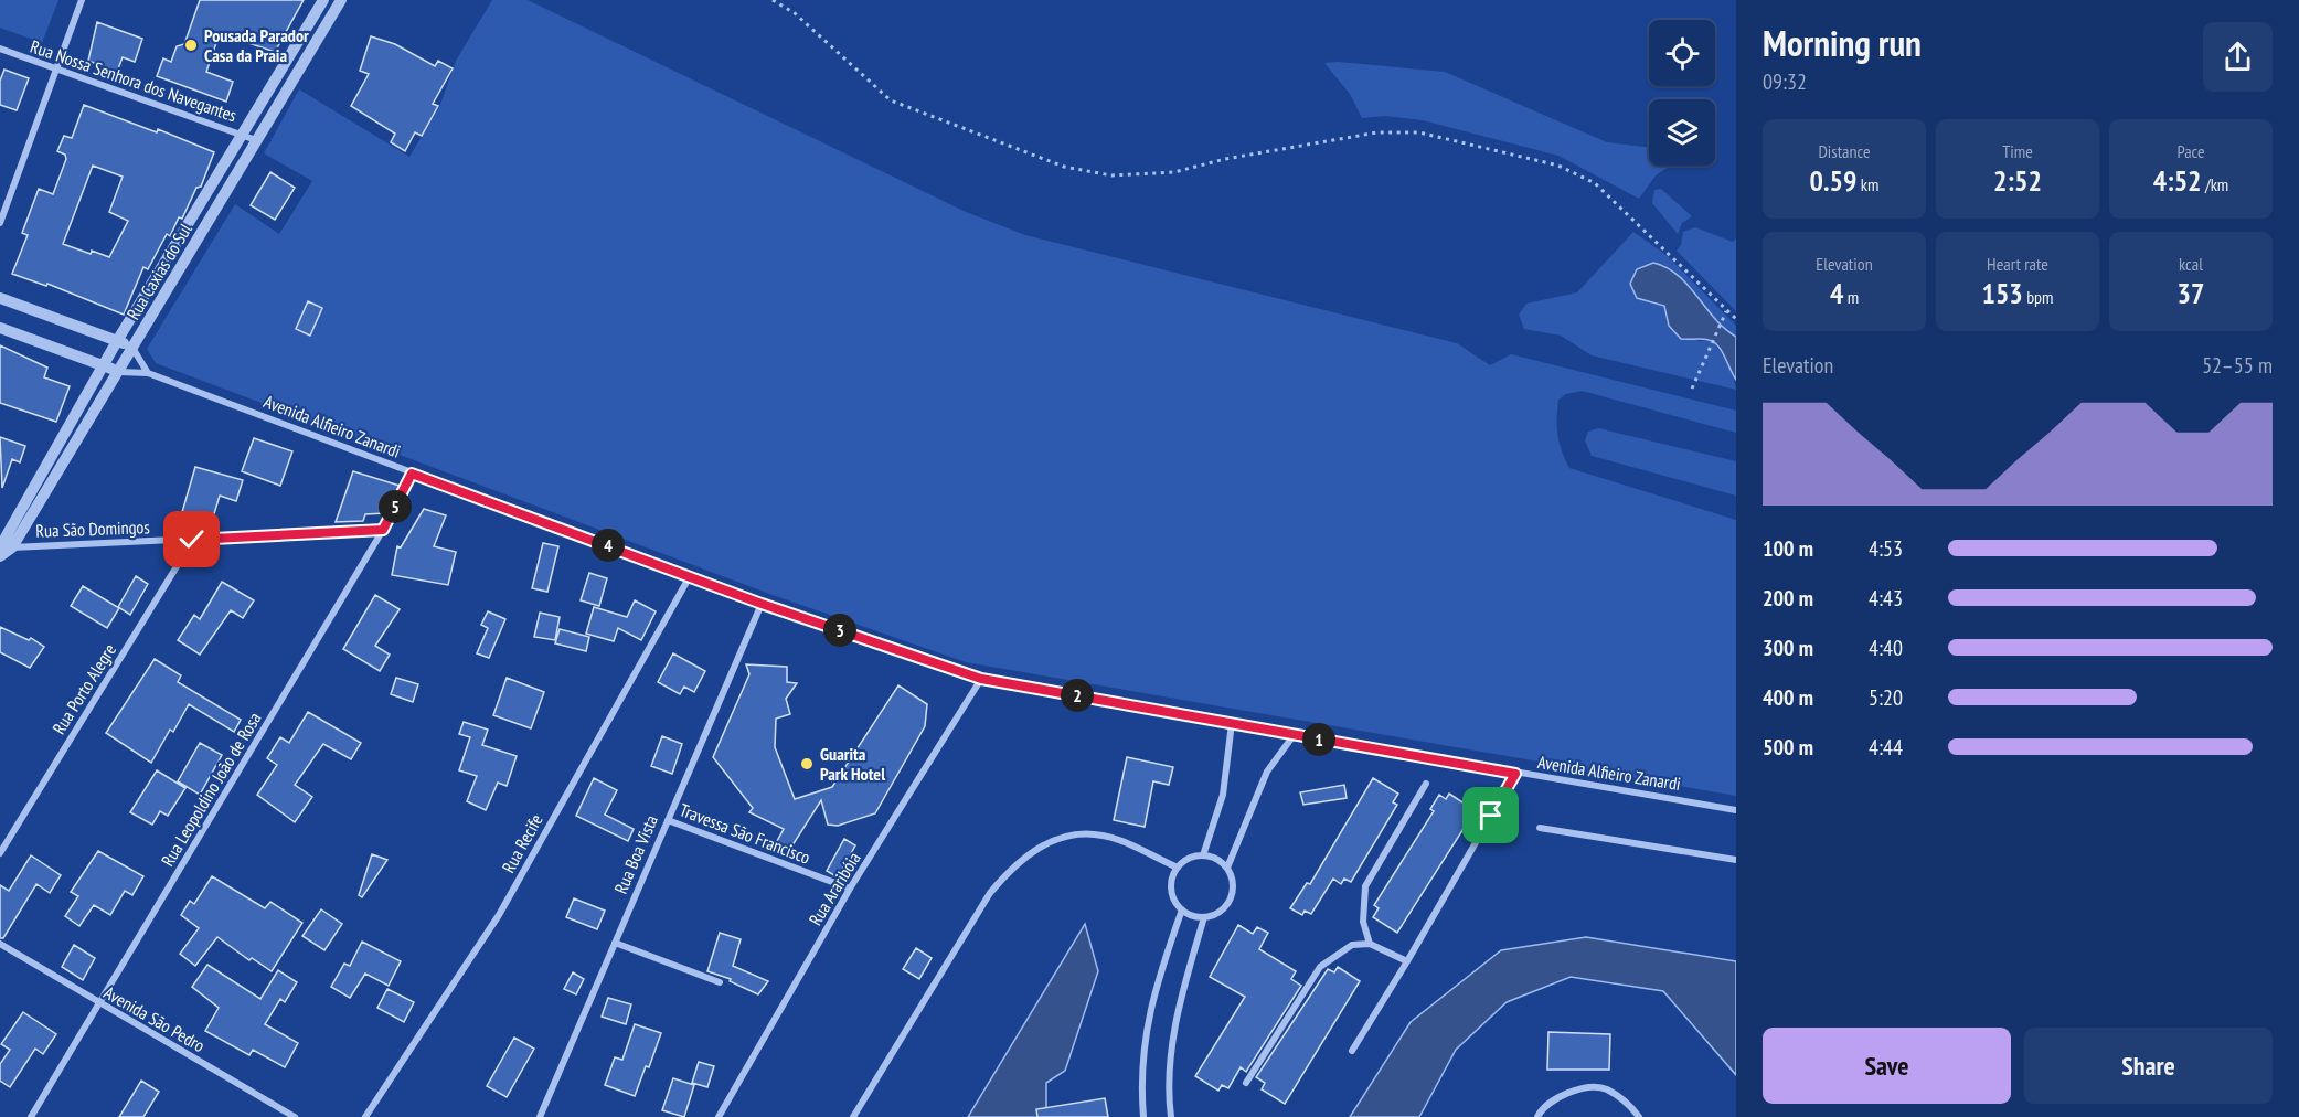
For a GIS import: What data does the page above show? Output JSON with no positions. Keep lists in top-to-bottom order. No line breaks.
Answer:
{"streets":{"street":["Rua Nossa Senhora dos Navegantes","Rua Caxias do Sul","Avenida Alfieiro Zanardi","Rua São Domingos","Rua Porto Alegre","Rua Leopoldino João de Rosa","Travessa São Francisco","Rua Recife","Rua Boa Vista","Rua Araribóia","Avenida São Pedro"]},"crossings":[["Rua Nossa Senhora dos Navegantes","Rua Caxias do Sul"],["Rua Caxias do Sul","Avenida Alfieiro Zanardi"],["Rua Caxias do Sul","Rua São Domingos"],["Avenida Alfieiro Zanardi","Rua Leopoldino João de Rosa"],["Avenida Alfieiro Zanardi","Rua Recife"],["Avenida Alfieiro Zanardi","Rua Boa Vista"],["Avenida Alfieiro Zanardi","Rua Araribóia"],["Rua São Domingos","Rua Porto Alegre"],["Rua São Domingos","Rua Leopoldino João de Rosa"],["Rua Leopoldino João de Rosa","Avenida São Pedro"],["Travessa São Francisco","Rua Boa Vista"],["Travessa São Francisco","Rua Araribóia"]],"places":["Pousada Parador Casa da Praia","Guarita Park Hotel"],"page":{"heading":["Morning run","09:32"],"stats":[["Distance","0.59 km"],["Time","2:52"],["Pace","4:52 /km"],["Elevation","4 m"],["Heart rate","153 bpm"],["kcal","37"]],"chart":["Elevation","52–55 m"],"pins":["5","4","3","2","1"],"list":[{"name":"100 m","note":"4:53"},{"name":"200 m","note":"4:43"},{"name":"300 m","note":"4:40"},{"name":"400 m","note":"5:20"},{"name":"500 m","note":"4:44"}],"buttons":["Save","Share"]}}
